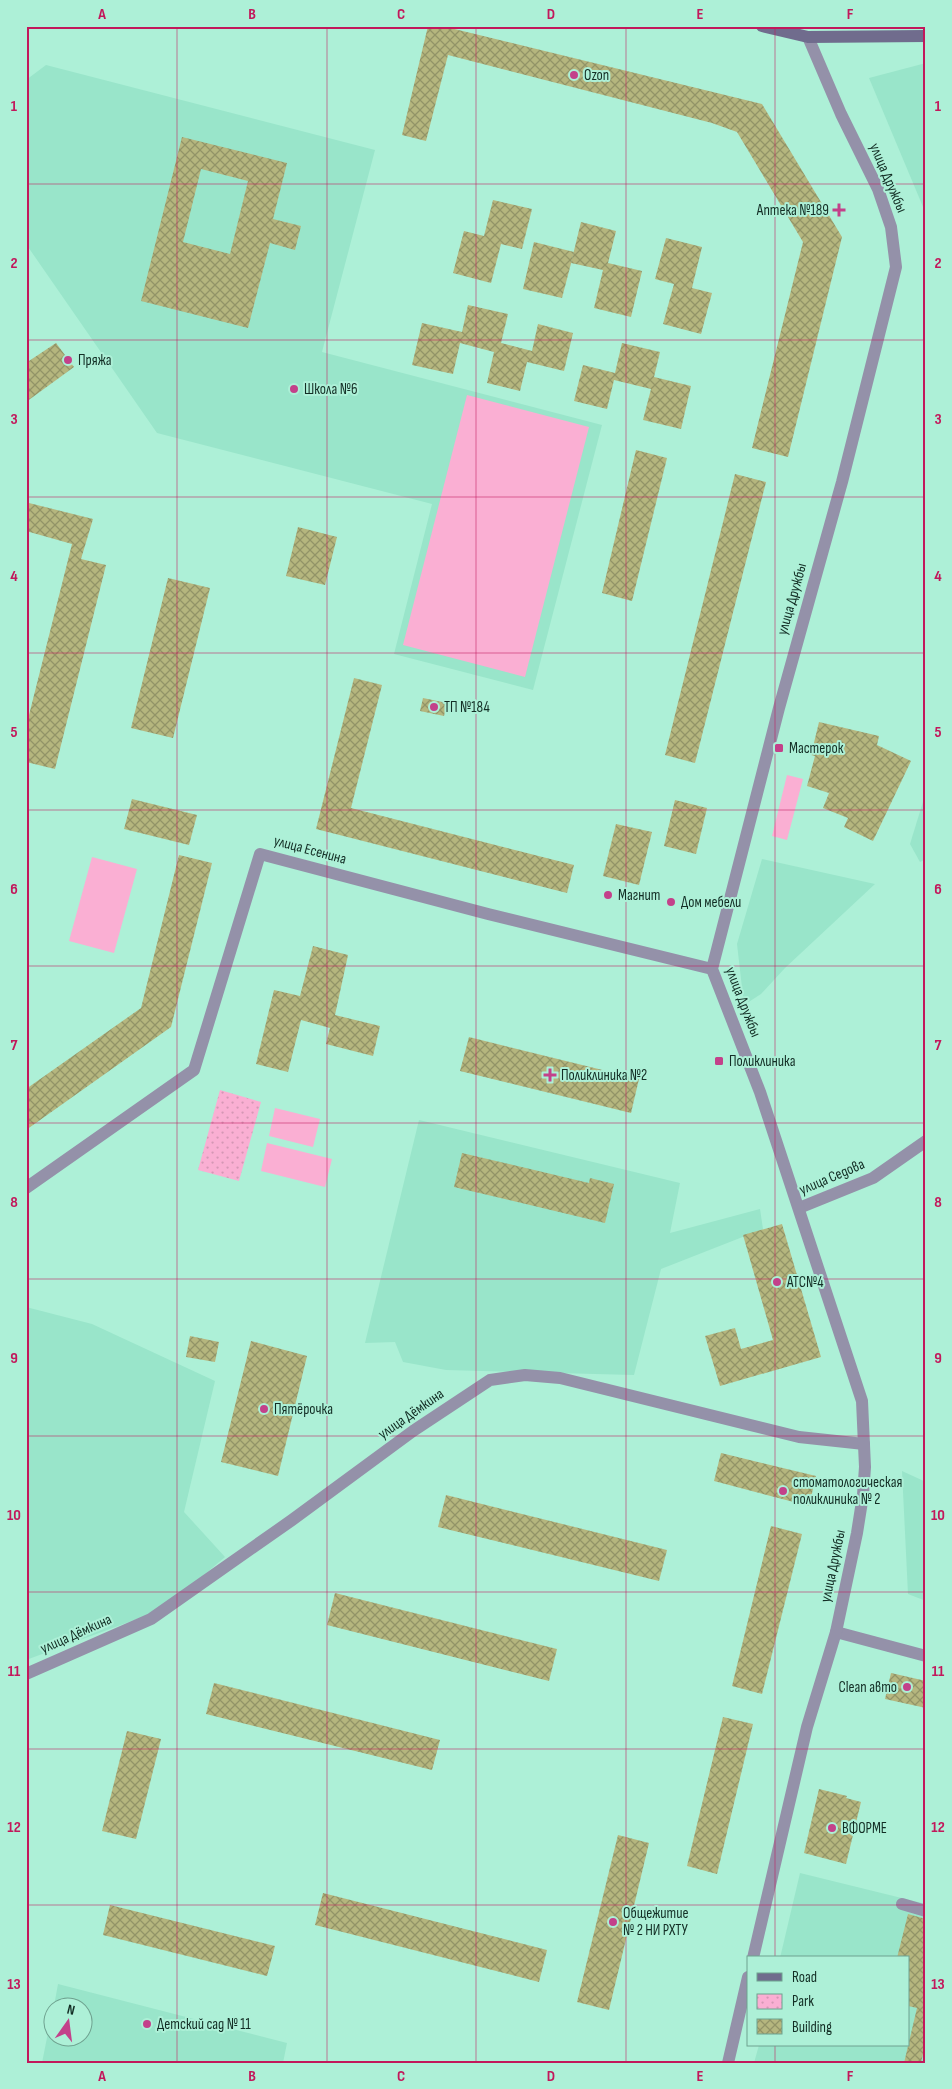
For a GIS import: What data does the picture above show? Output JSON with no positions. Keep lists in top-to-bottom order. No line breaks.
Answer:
{"streets":{"street":["улица Дружбы","улица Есенина","улица Седова","улица Дёмкина"]},"crossings":[["улица Дружбы","улица Есенина"],["улица Дружбы","улица Седова"],["улица Дружбы","улица Дёмкина"]],"places":{"other":["Ozon","Пряжа","Школа №6","ТП №184","Магнит","Дом мебели","АТС№4","Пятёрочка","стоматологическая поликлиника № 2","Сlean авто","ВФОРМЕ","Общежитие № 2 НИ РХТУ","Детский сад № 11"],"health":["Аптека №189","Поликлиника №2"],"transit":["Мастерок","Поликлиника"]},"legend":["Road","Park","Building"],"north":"top","grid":{"columns":["A","B","C","D","E","F"],"rows":["1","2","3","4","5","6","7","8","9","10","11","12","13"]}}
